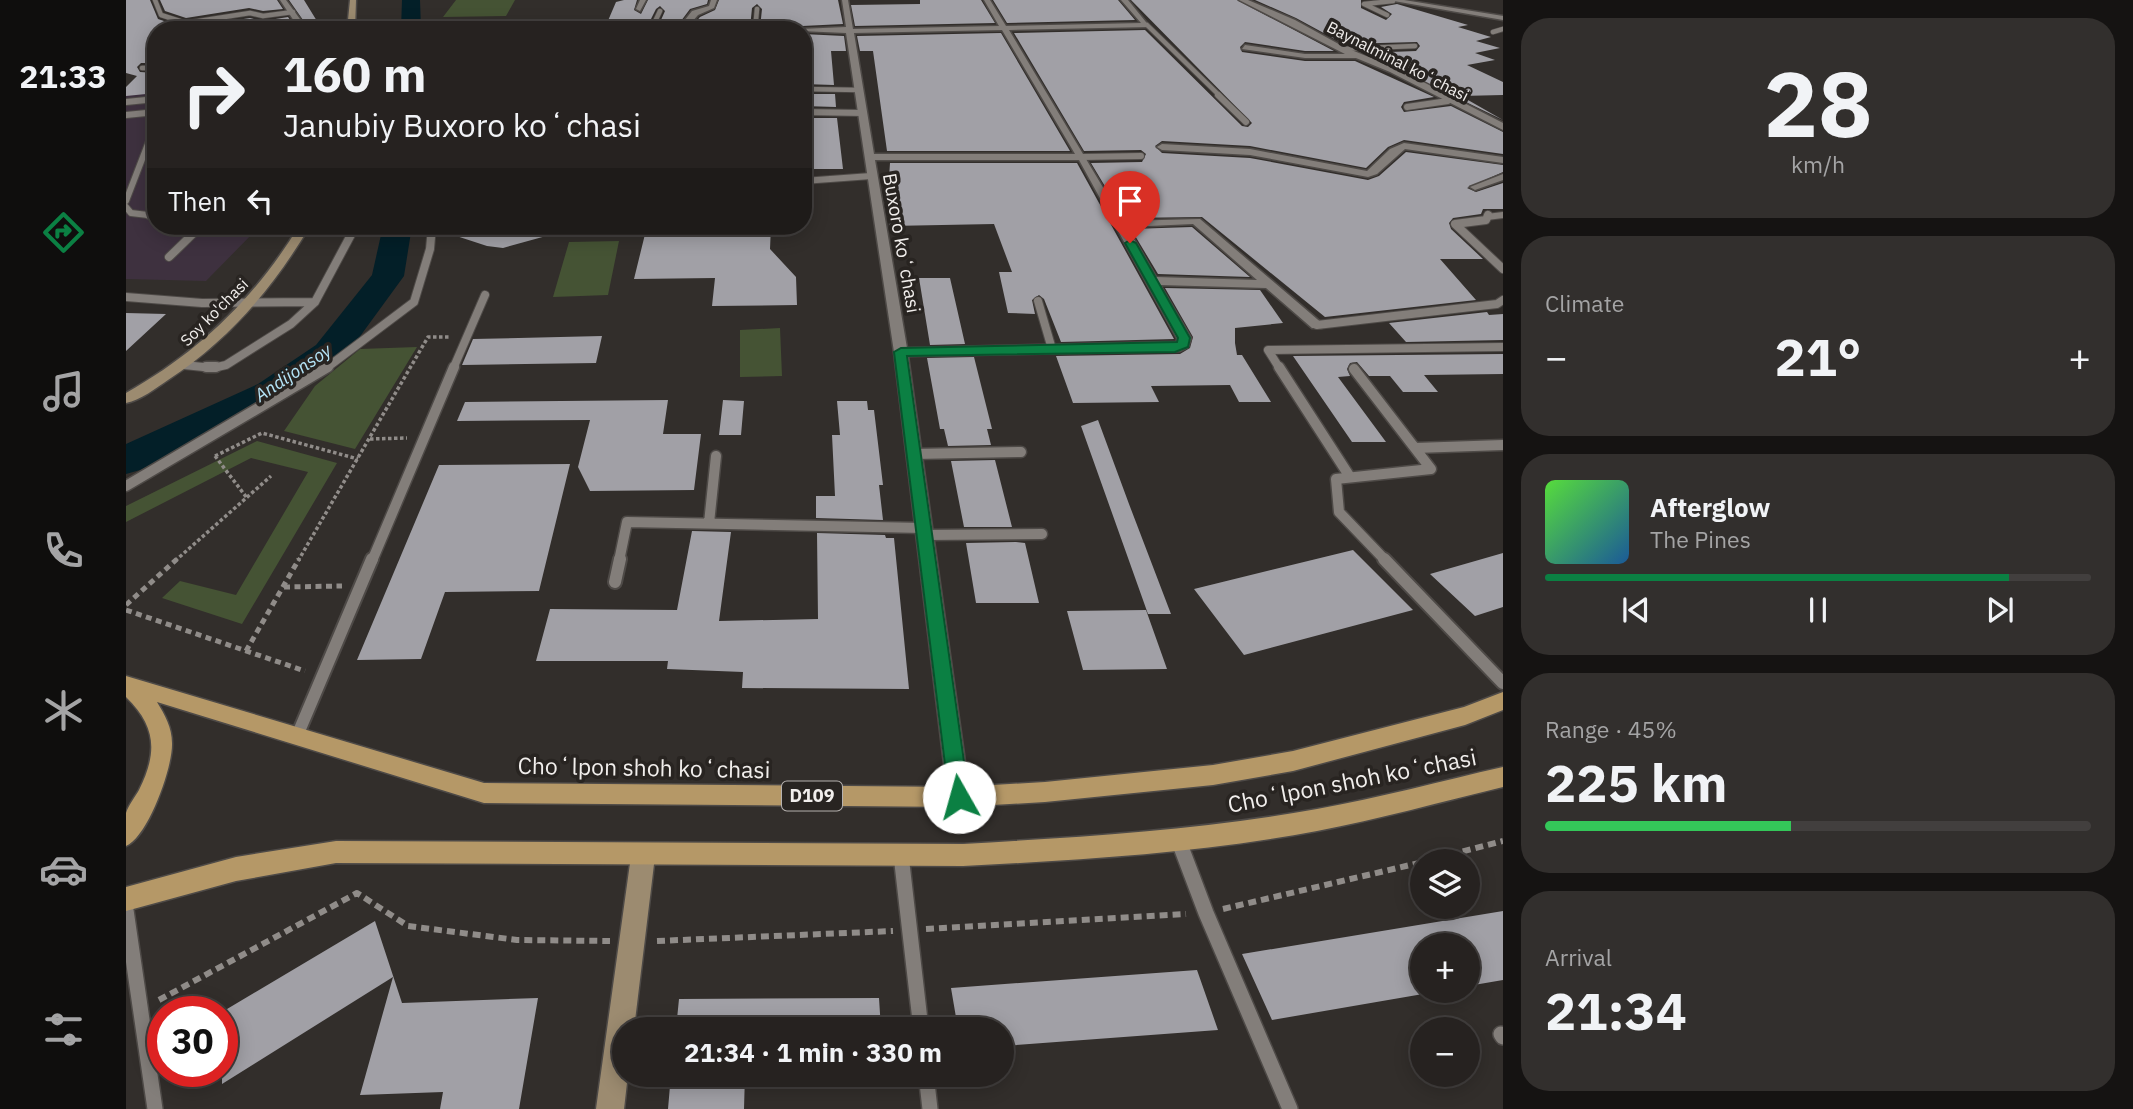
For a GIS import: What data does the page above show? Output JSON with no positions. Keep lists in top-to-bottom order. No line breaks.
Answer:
{"streets":{"main road":["Soy ko'chasi","Choʻlpon shoh koʻchasi","D109"],"street":["Baynalminal koʻchasi","Buxoro koʻchasi"]},"crossings":[["Buxoro koʻchasi","Choʻlpon shoh koʻchasi"],["Choʻlpon shoh koʻchasi","D109"]],"water":["Andijonsoy"],"page":{"tabs":"21:33","tile":[["28","km/h"],"Climate",["Range · 45%","225 km"],["Arrival","21:34"]],"turn":["160 m","Janubiy Buxoro koʻchasi"],"then":"Then","heat":["−","21°","+"],"song":["Afterglow","The Pines"],"map_buttons":["+","−"],"limit":"30","trip":"21:34 · 1 min · 330 m"}}
